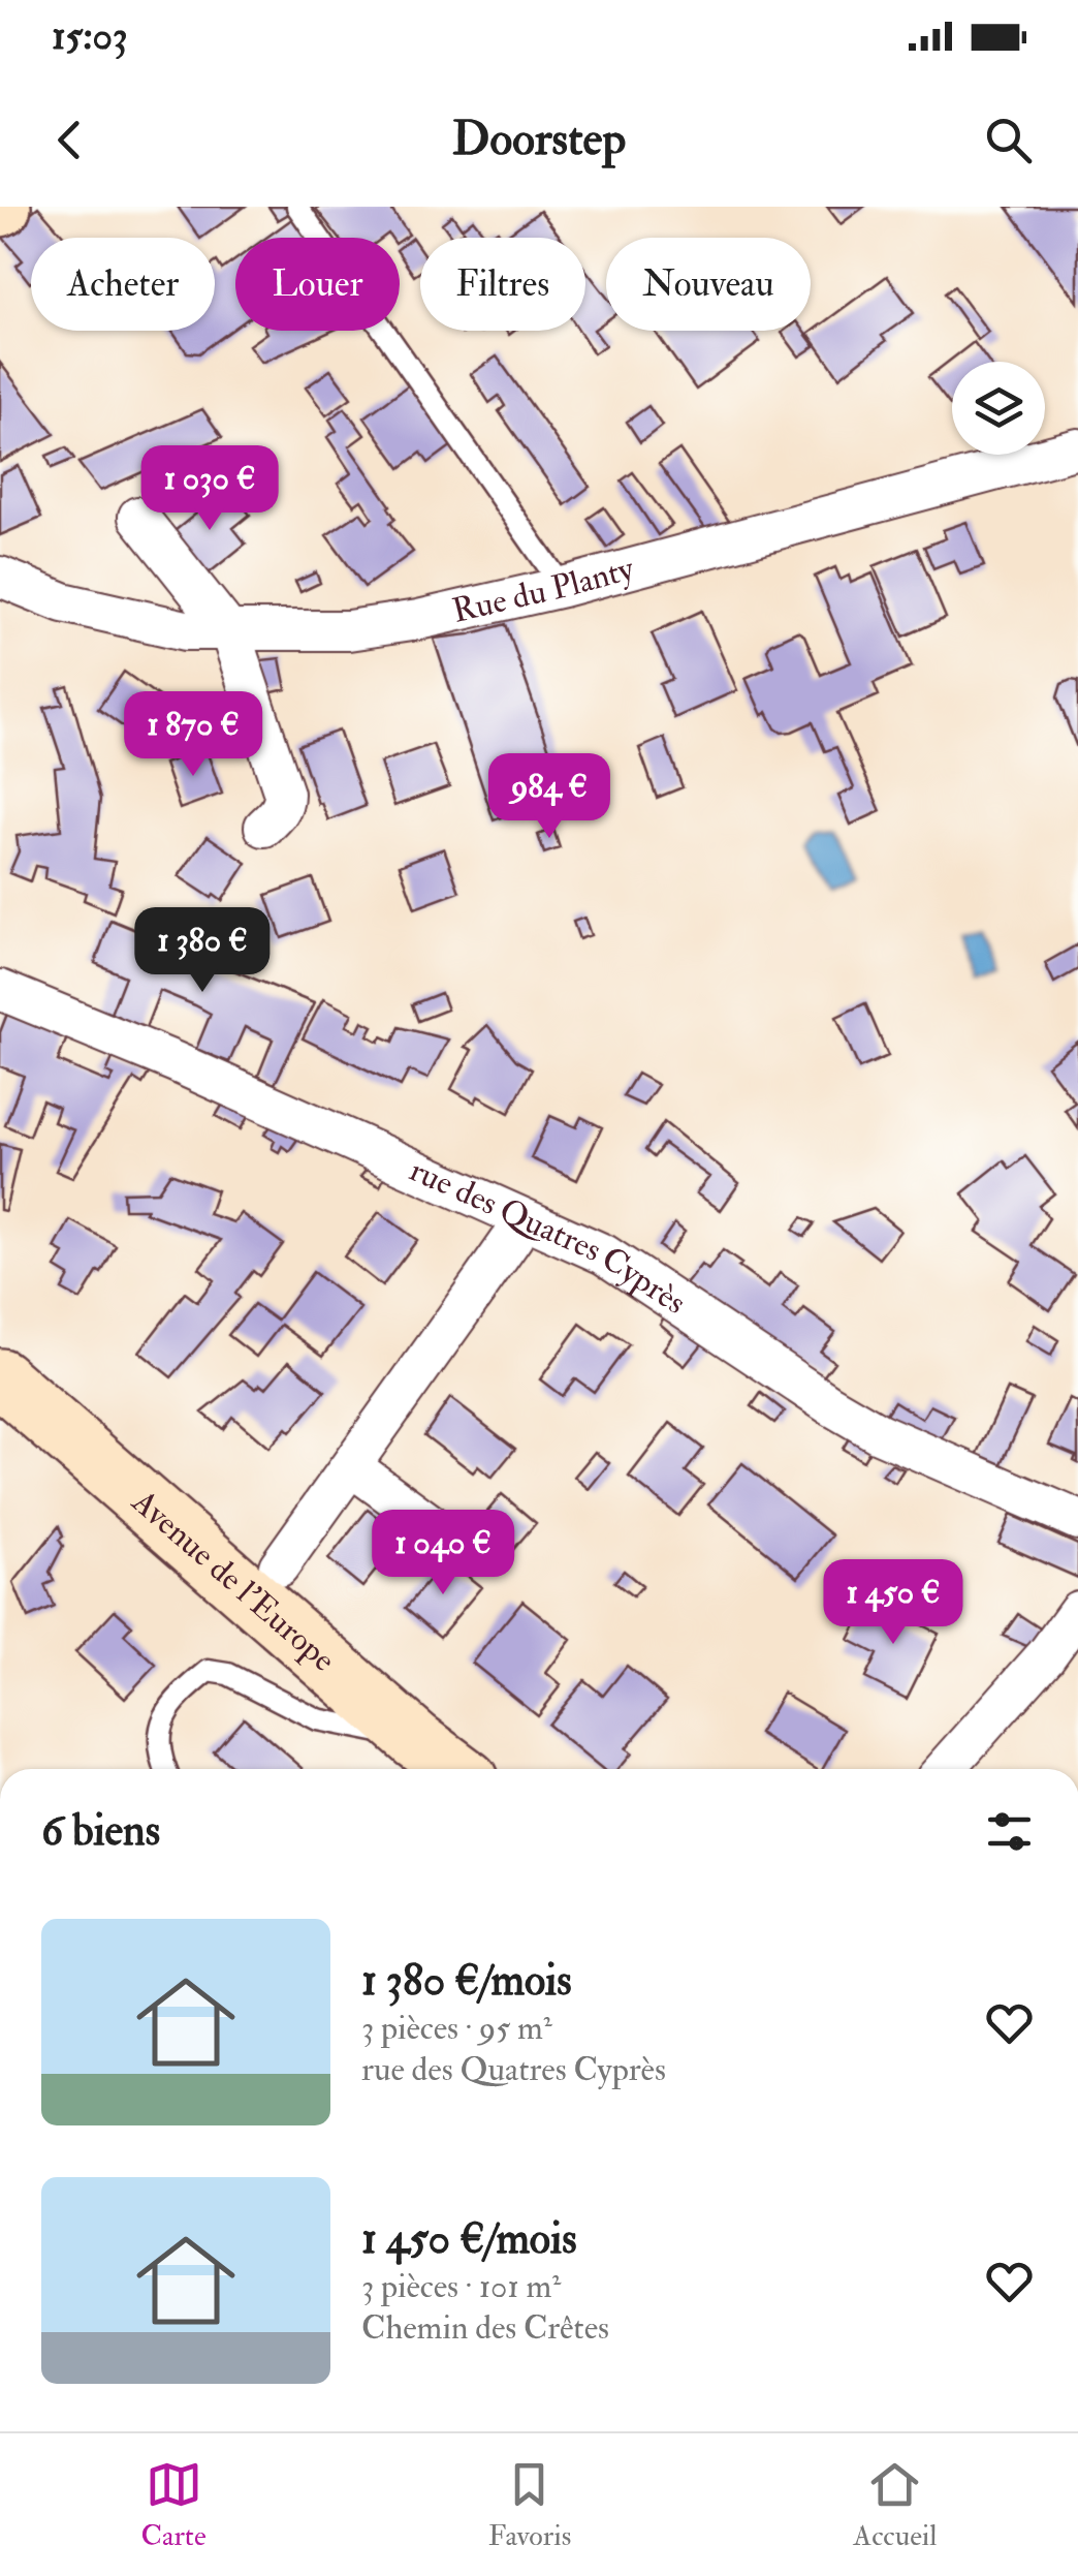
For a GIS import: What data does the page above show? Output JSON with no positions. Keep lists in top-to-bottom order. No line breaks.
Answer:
{"streets":{"main road":["Avenue de l'Europe"],"street":["Rue du Planty","rue des Quatres Cyprès"]},"page":{"status":"15:03","header":"Doorstep","chip":["Acheter","Louer","Filtres","Nouveau"],"price":["1 030 €","1 870 €","984 €","1 380 €","1 040 €","1 450 €"],"heading":"6 biens","list":[{"name":"1 380 €/mois","note":"3 pièces · 95 m² · rue des Quatres Cyprès"},{"name":"1 450 €/mois","note":"3 pièces · 101 m² · Chemin des Crêtes"}],"tabs":["Carte","Favoris","Accueil"]}}
